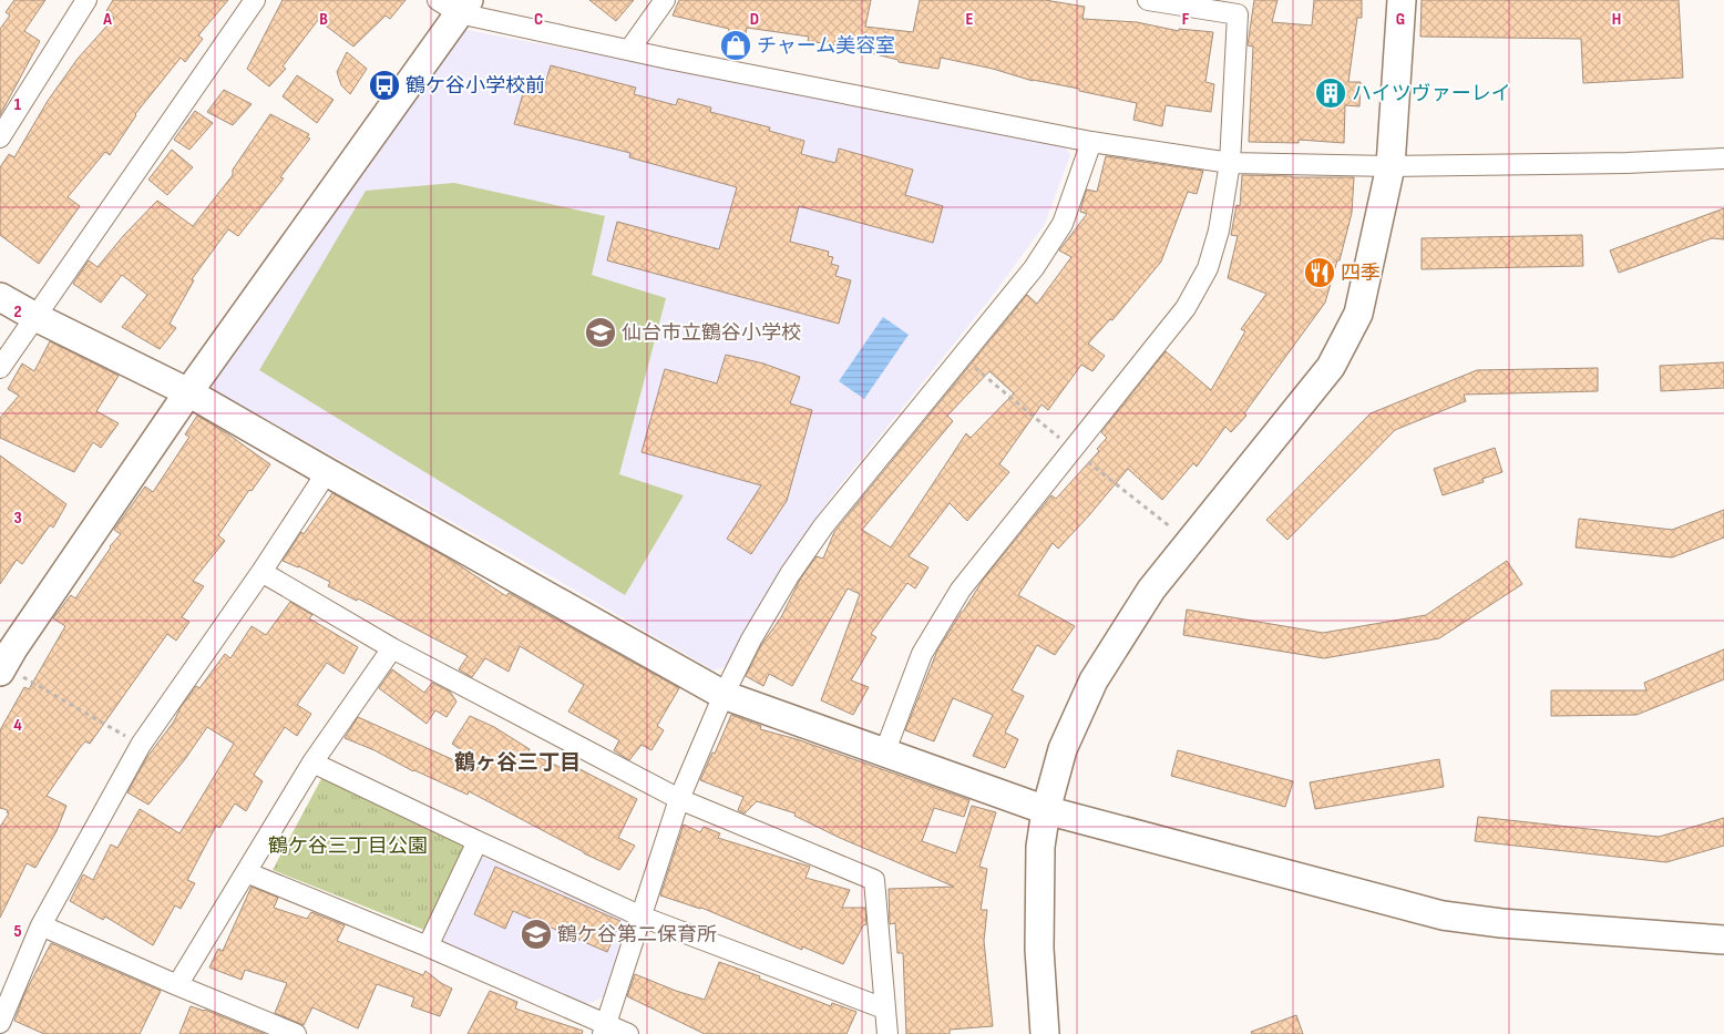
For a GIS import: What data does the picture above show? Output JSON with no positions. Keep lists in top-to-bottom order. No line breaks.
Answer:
{"districts":["鶴ヶ谷三丁目"],"parks":["鶴ケ谷三丁目公園"],"places":{"shop":["チャーム美容室"],"bus stop":["鶴ケ谷小学校前"],"building":["ハイツヴァーレイ"],"restaurant":["四季"],"school or university":["仙台市立鶴谷小学校","鶴ケ谷第二保育所"]},"grid":{"columns":["A","B","C","D","E","F","G","H"],"rows":["1","2","3","4","5"]}}
